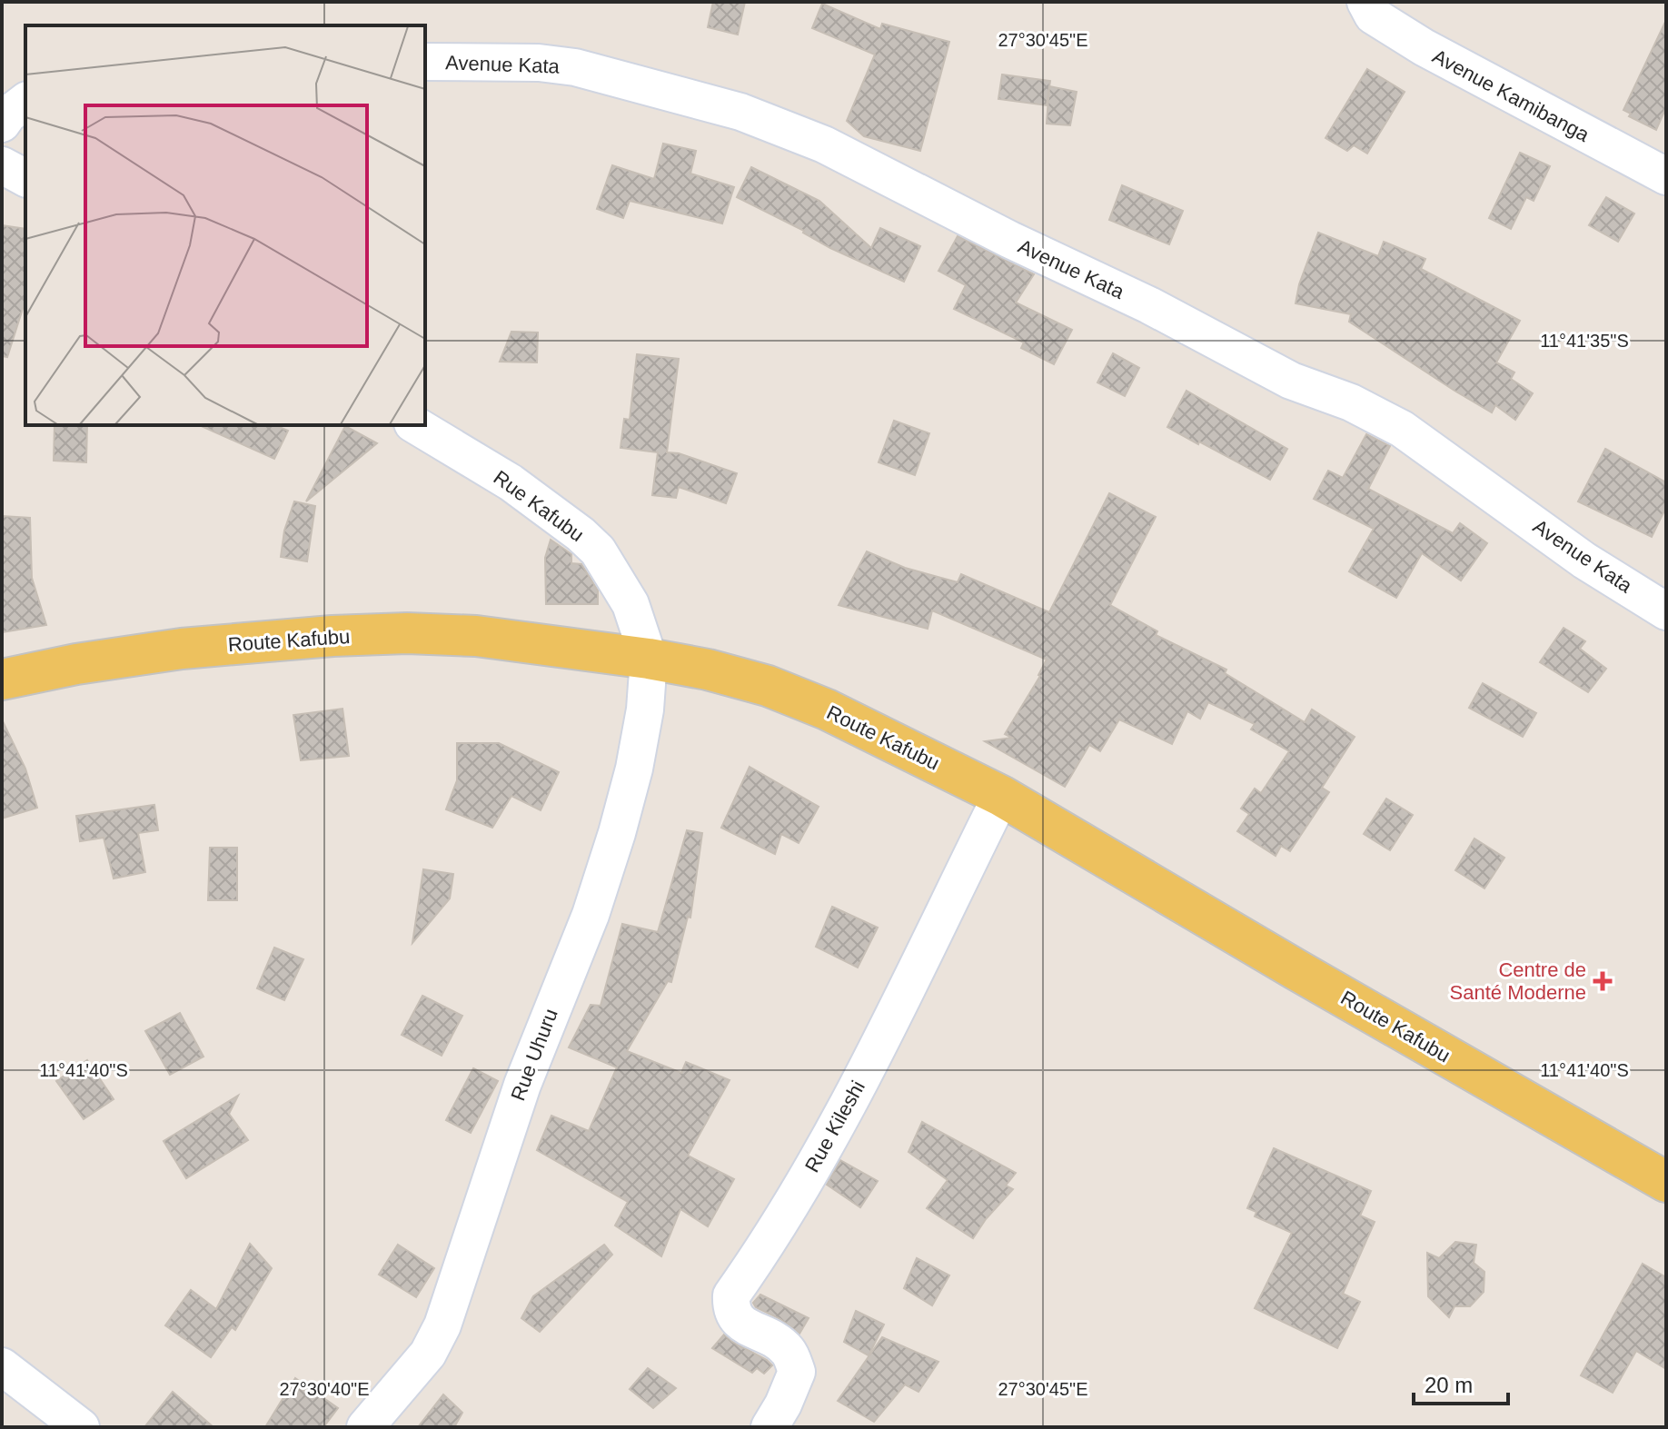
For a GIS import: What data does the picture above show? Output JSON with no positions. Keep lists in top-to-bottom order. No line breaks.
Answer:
{"streets":{"main road":["Route Kafubu"],"street":["Avenue Kata","Avenue Kamibanga","Rue Kafubu","Rue Uhuru","Rue Kileshi"]},"crossings":[["Rue Kafubu","Route Kafubu"],["Rue Kafubu","Rue Uhuru"],["Route Kafubu","Rue Uhuru"],["Route Kafubu","Rue Kileshi"]],"places":{"health":["Centre de Santé Moderne"]},"scale_bar":"20 m","coordinates":["27°30'45\"E","11°41'35\"S","11°41'40\"S","27°30'40\"E"]}
